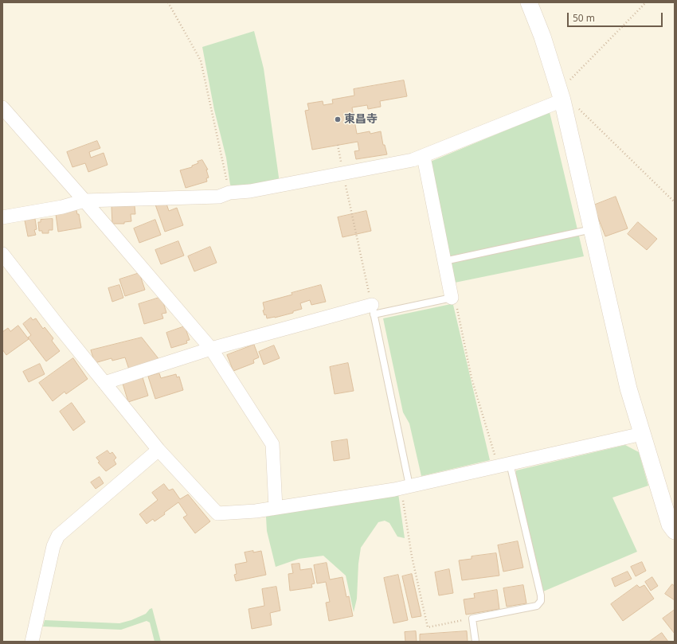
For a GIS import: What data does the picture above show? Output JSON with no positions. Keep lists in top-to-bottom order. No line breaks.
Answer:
{"places":["東昌寺"],"scale_bar":"50 m"}
